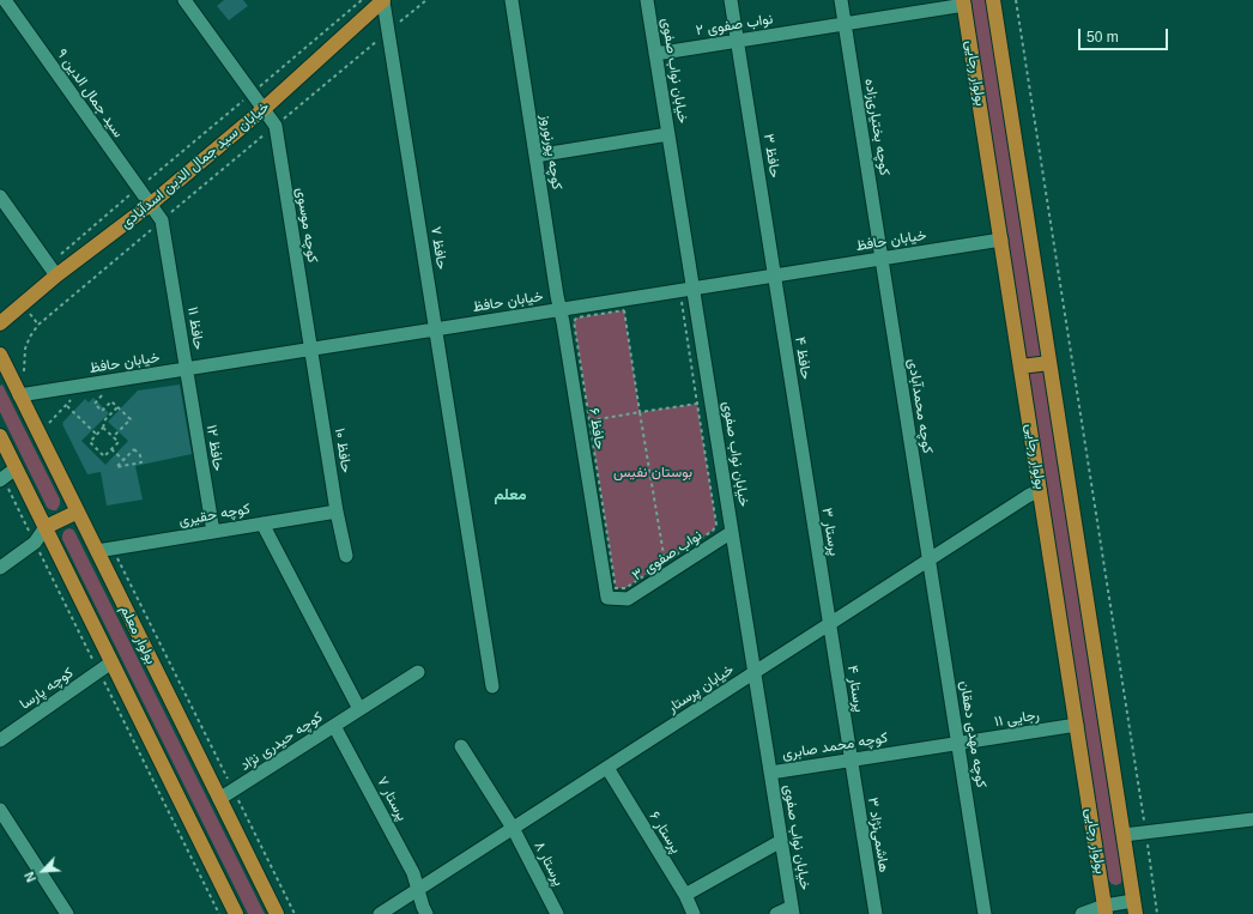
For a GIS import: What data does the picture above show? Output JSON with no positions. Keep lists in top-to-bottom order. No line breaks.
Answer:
{"streets":{"main road":["بولوار رجایی","خیابان سید جمال الدین اسدآبادی","بولوار معلم"],"street":["نواب صفوی ۲","خیابان نواب صفوی","سید جمال الدین ۹","کوچه بختیاری‌زاده","کوچه پورنوروز","حافظ ۳","کوچه موسوی","خیابان حافظ","حافظ ۷","حافظ ۱۱","حافظ ۴","کوچه محمدآبادی","حافظ ۶","حافظ ۱۲","حافظ ۱۰","کوچه حقیری","پرستار ۳","نواب صفوی ۳","کوچه پارسا","خیابان پرستار","پرستار ۴","رجایی ۱۱","کوچه مهدی دهقان","کوچه حیدری نژاد","کوچه محمد صابری","پرستار ۷","پرستار ۶","هاشمی‌نژاد ۳","پرستار ۸"]},"crossings":[["نواب صفوی ۲","خیابان نواب صفوی"],["نواب صفوی ۲","بولوار رجایی"],["نواب صفوی ۲","کوچه بختیاری‌زاده"],["نواب صفوی ۲","حافظ ۳"],["خیابان نواب صفوی","خیابان حافظ"],["خیابان نواب صفوی","نواب صفوی ۳"],["خیابان نواب صفوی","خیابان پرستار"],["خیابان نواب صفوی","کوچه محمد صابری"],["بولوار رجایی","خیابان حافظ"],["بولوار رجایی","خیابان پرستار"],["بولوار رجایی","رجایی ۱۱"],["سید جمال الدین ۹","خیابان سید جمال الدین اسدآبادی"],["سید جمال الدین ۹","حافظ ۱۱"],["کوچه بختیاری‌زاده","خیابان حافظ"],["کوچه بختیاری‌زاده","کوچه محمدآبادی"],["کوچه پورنوروز","خیابان حافظ"],["کوچه پورنوروز","حافظ ۶"],["حافظ ۳","خیابان حافظ"],["حافظ ۳","حافظ ۴"],["خیابان سید جمال الدین اسدآبادی","کوچه موسوی"],["خیابان سید جمال الدین اسدآبادی","حافظ ۷"],["کوچه موسوی","خیابان حافظ"],["کوچه موسوی","حافظ ۱۰"],["خیابان حافظ","حافظ ۷"],["خیابان حافظ","حافظ ۱۱"],["خیابان حافظ","حافظ ۴"],["خیابان حافظ","کوچه محمدآبادی"],["خیابان حافظ","حافظ ۶"],["خیابان حافظ","حافظ ۱۲"],["خیابان حافظ","حافظ ۱۰"],["خیابان حافظ","بولوار معلم"],["حافظ ۱۱","حافظ ۱۲"],["حافظ ۴","پرستار ۳"],["کوچه محمدآبادی","خیابان پرستار"],["کوچه محمدآبادی","کوچه مهدی دهقان"],["حافظ ۶","نواب صفوی ۳"],["حافظ ۱۲","کوچه حقیری"],["حافظ ۱۰","کوچه حقیری"],["کوچه حقیری","بولوار معلم"],["پرستار ۳","خیابان پرستار"],["پرستار ۳","پرستار ۴"],["بولوار معلم","کوچه حیدری نژاد"],["خیابان پرستار","پرستار ۴"],["خیابان پرستار","کوچه مهدی دهقان"],["خیابان پرستار","پرستار ۷"],["خیابان پرستار","پرستار ۶"],["خیابان پرستار","پرستار ۸"],["پرستار ۴","کوچه محمد صابری"],["پرستار ۴","هاشمی‌نژاد ۳"],["رجایی ۱۱","کوچه مهدی دهقان"],["رجایی ۱۱","کوچه محمد صابری"],["کوچه حیدری نژاد","پرستار ۷"],["کوچه محمد صابری","هاشمی‌نژاد ۳"]],"districts":["معلم"],"parks":["بوستان نفیس"],"scale_bar":"50 m","north":"bottom left"}
